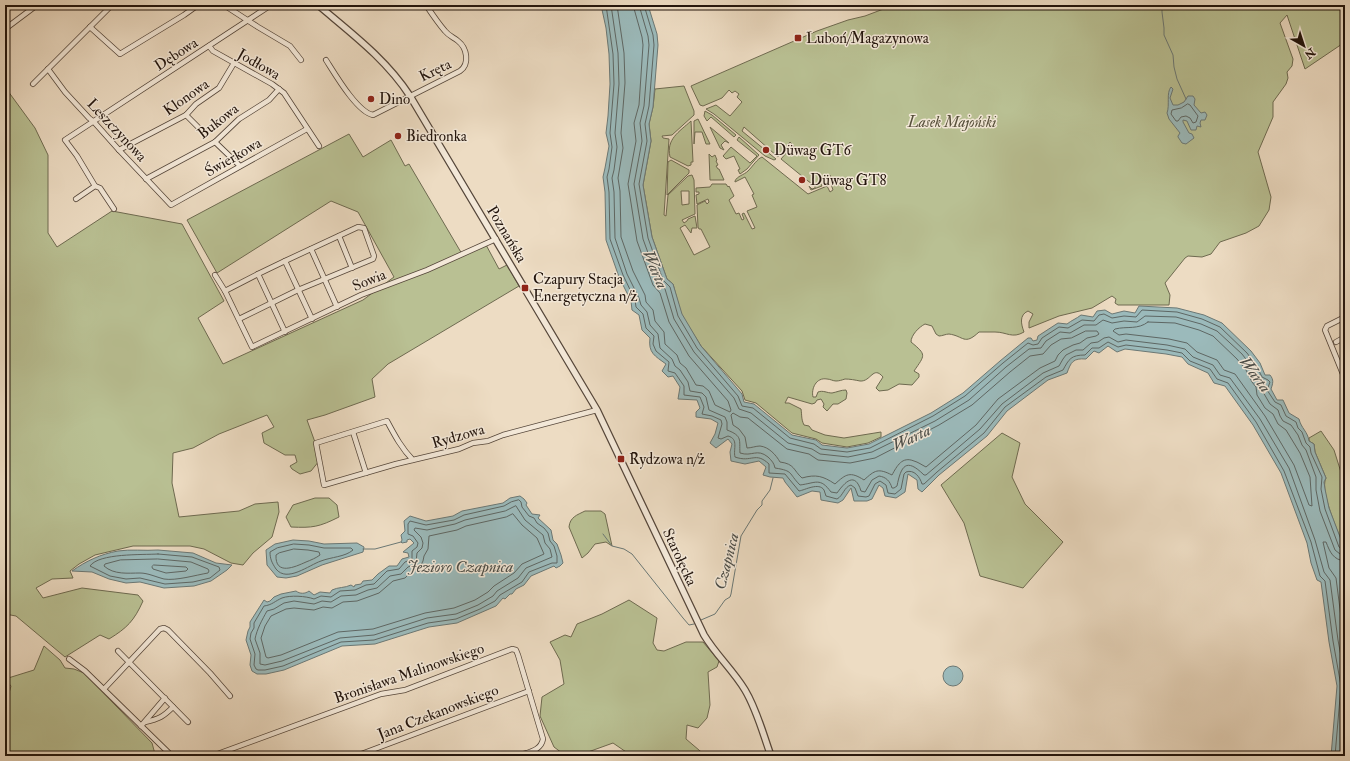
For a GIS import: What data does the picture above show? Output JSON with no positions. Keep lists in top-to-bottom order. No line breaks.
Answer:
{"streets":{"street":["Dębowa","Jodłowa","Kręta","Klonowa","Bukowa","Leszczynowa","Świerkowa","Poznańska","Sowia","Rydzowa","Starołęcka","Bronisława Malinowskiego","Jana Czekanowskiego"]},"crossings":[["Dębowa","Jodłowa"],["Dębowa","Leszczynowa"],["Jodłowa","Klonowa"],["Jodłowa","Bukowa"],["Jodłowa","Świerkowa"],["Kręta","Poznańska"],["Klonowa","Leszczynowa"],["Bukowa","Leszczynowa"],["Leszczynowa","Świerkowa"],["Poznańska","Sowia"],["Poznańska","Rydzowa"],["Poznańska","Starołęcka"],["Rydzowa","Starołęcka"],["Bronisława Malinowskiego","Jana Czekanowskiego"]],"water":["Warta","Czapnica","Jezioro Czapnica"],"parks":["Lasek Majoński"],"places":{"transit":["Luboń/Magazynowa","Czapury Stacja Energetyczna n/ż","Rydzowa n/ż"],"other":["Dino","Biedronka","Düwag GT6","Düwag GT8"]},"north":"bottom right"}
